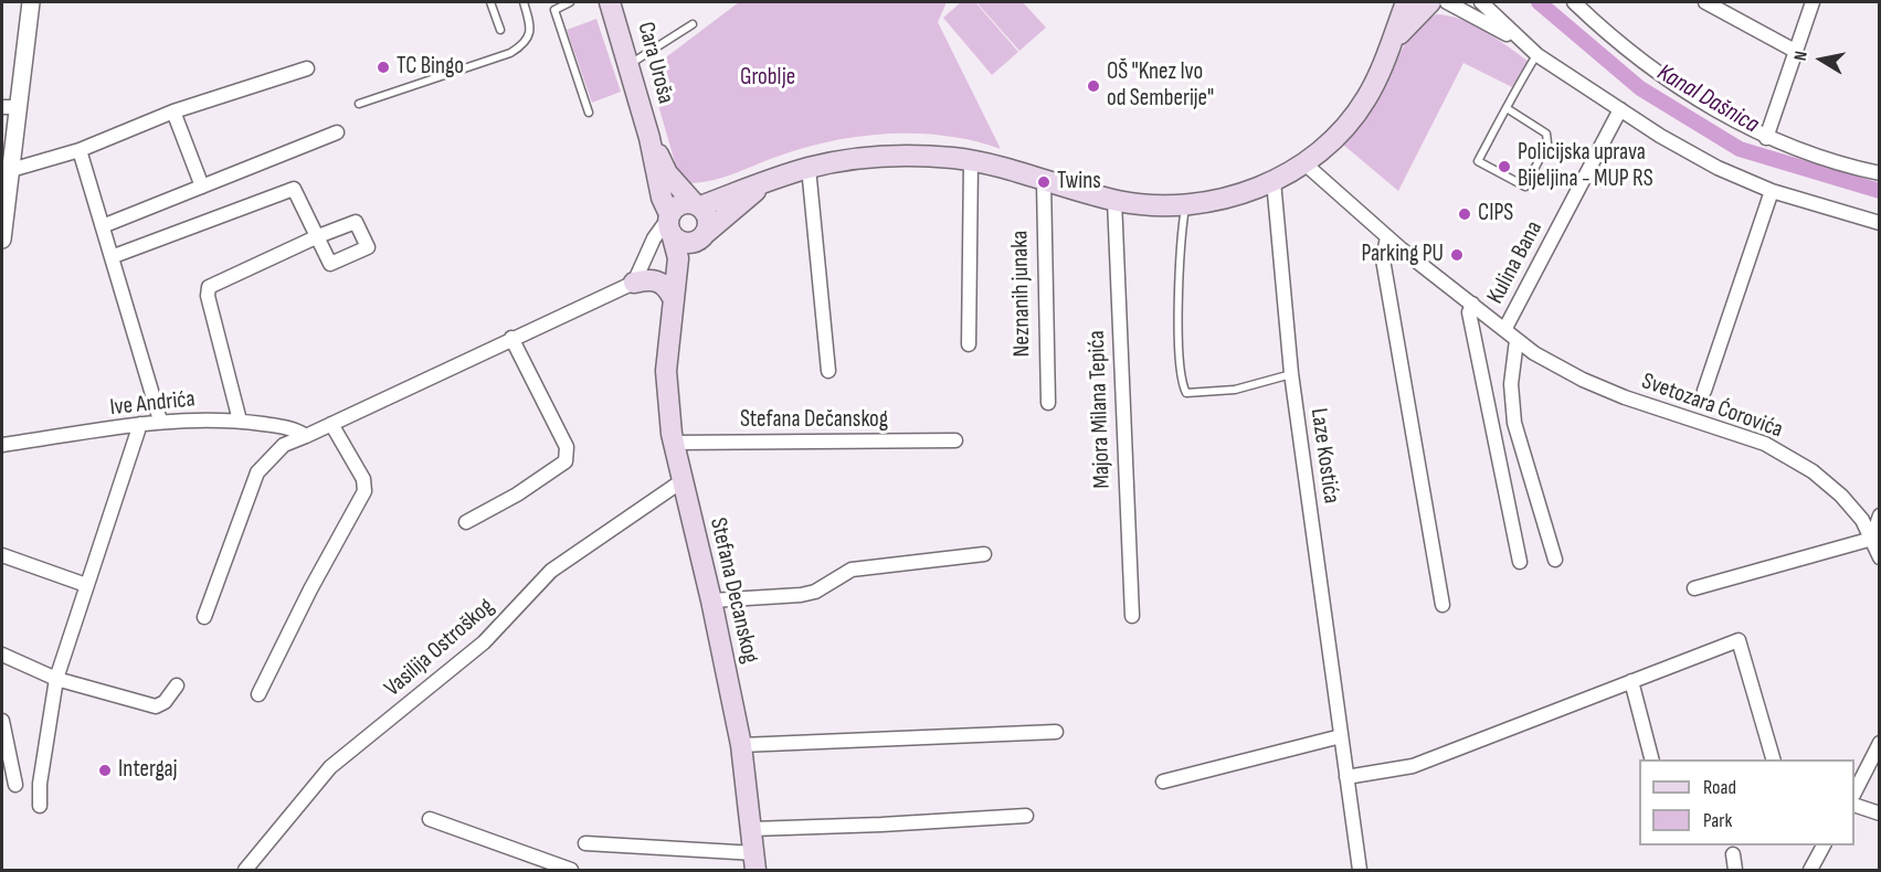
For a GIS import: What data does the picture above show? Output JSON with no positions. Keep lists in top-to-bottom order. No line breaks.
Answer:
{"streets":{"main road":["Cara Uroša","Stefana Decanskog"],"street":["Kulina Bana","Neznanih junaka","Ive Andrića","Svetozara Ćorovića","Majora Milana Tepića","Stefana Dečanskog","Laze Kostića","Vasilija Ostroškog"]},"crossings":[["Cara Uroša","Stefana Decanskog"],["Kulina Bana","Svetozara Ćorovića"],["Stefana Dečanskog","Stefana Decanskog"],["Stefana Decanskog","Vasilija Ostroškog"]],"water":["Kanal Dašnica"],"parks":["Groblje"],"places":["TC Bingo","OŠ \"Knez Ivo od Semberije\"","Policijska uprava Bijeljina - MUP RS","Twins","CIPS","Parking PU","Intergaj"],"legend":["Road","Park"],"north":"left"}
